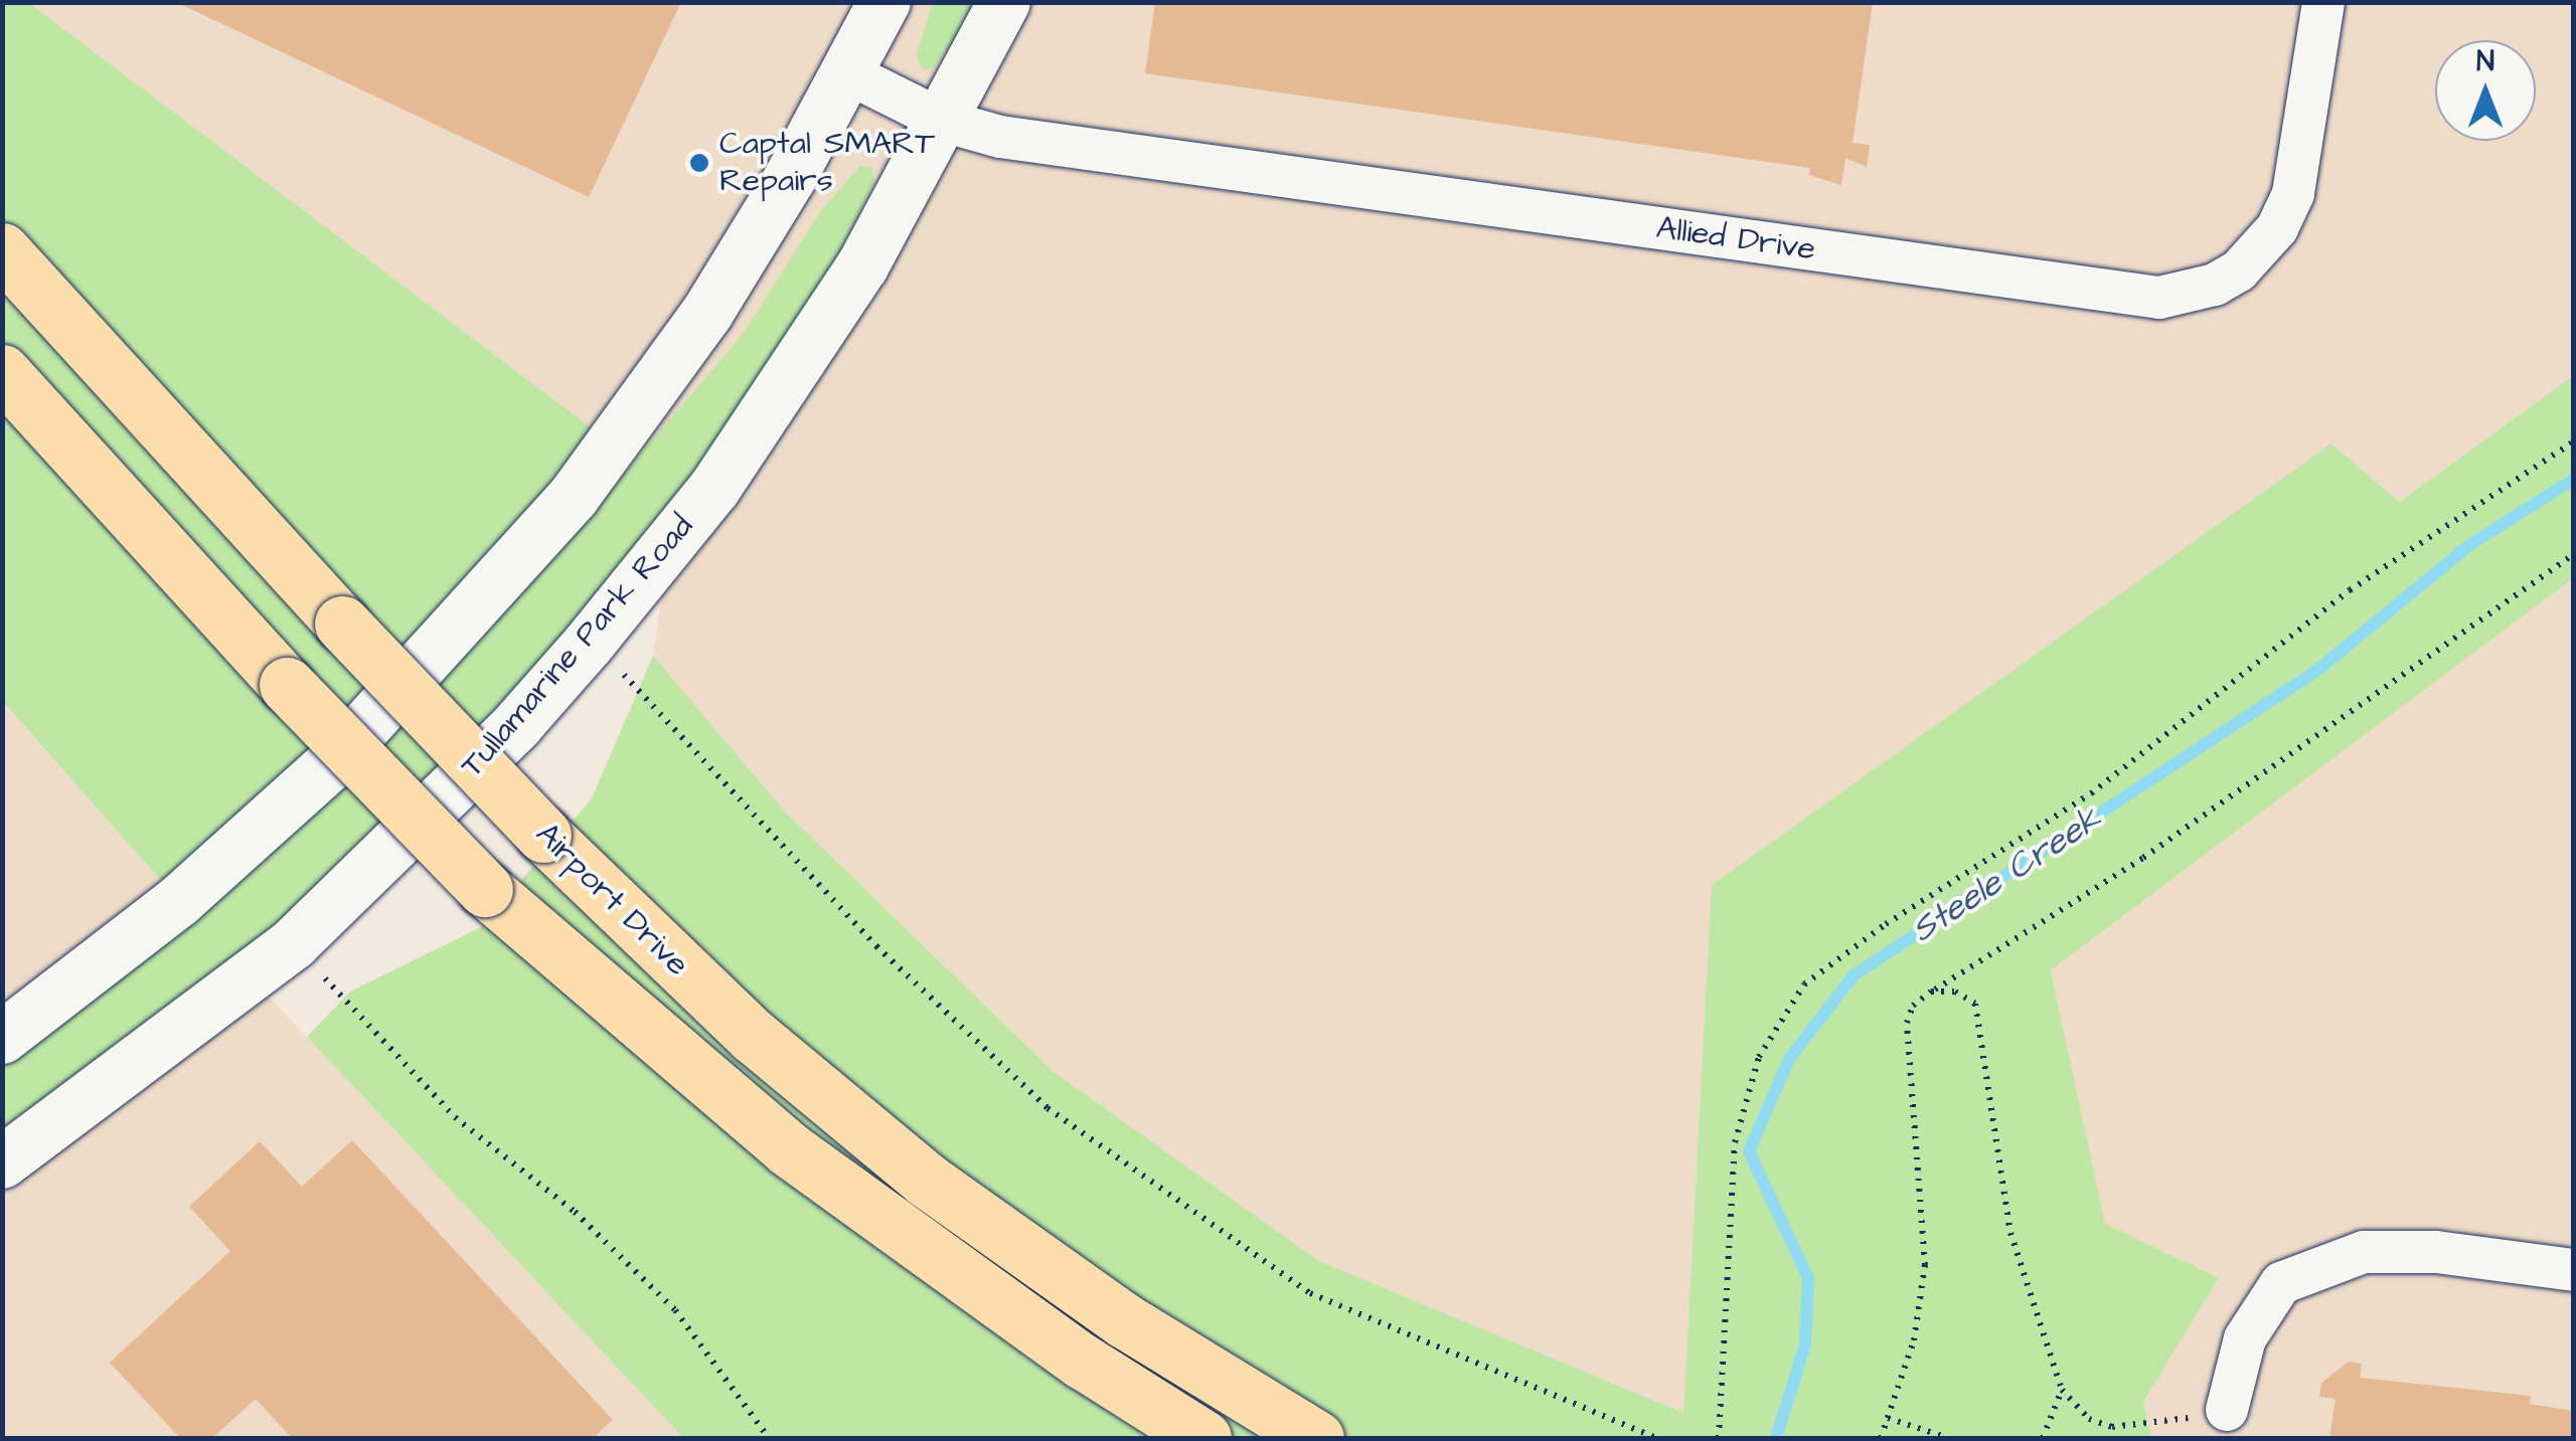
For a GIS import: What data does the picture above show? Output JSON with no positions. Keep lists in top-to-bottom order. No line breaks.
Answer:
{"streets":{"main road":["Airport Drive"],"street":["Allied Drive","Tullamarine Park Road"]},"crossings":[["Allied Drive","Tullamarine Park Road"]],"water":["Steele Creek"],"places":["Captal SMART Repairs"],"north":"top"}
